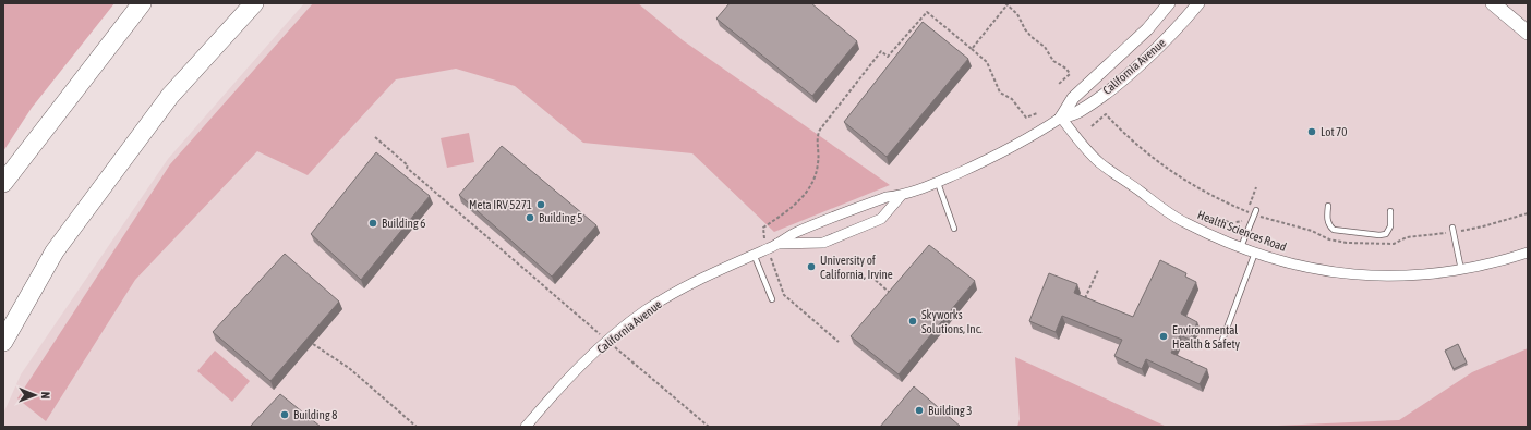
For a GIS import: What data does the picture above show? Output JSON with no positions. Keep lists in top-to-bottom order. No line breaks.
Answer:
{"streets":{"street":["California Avenue","Health Sciences Road"]},"crossings":[["California Avenue","Health Sciences Road"]],"places":["Lot 70","Meta IRV 5271","Building 5","Building 6","University of California, Irvine","Skyworks Solutions, Inc.","Environmental Health & Safety","Building 3","Building 8"],"north":"right"}
